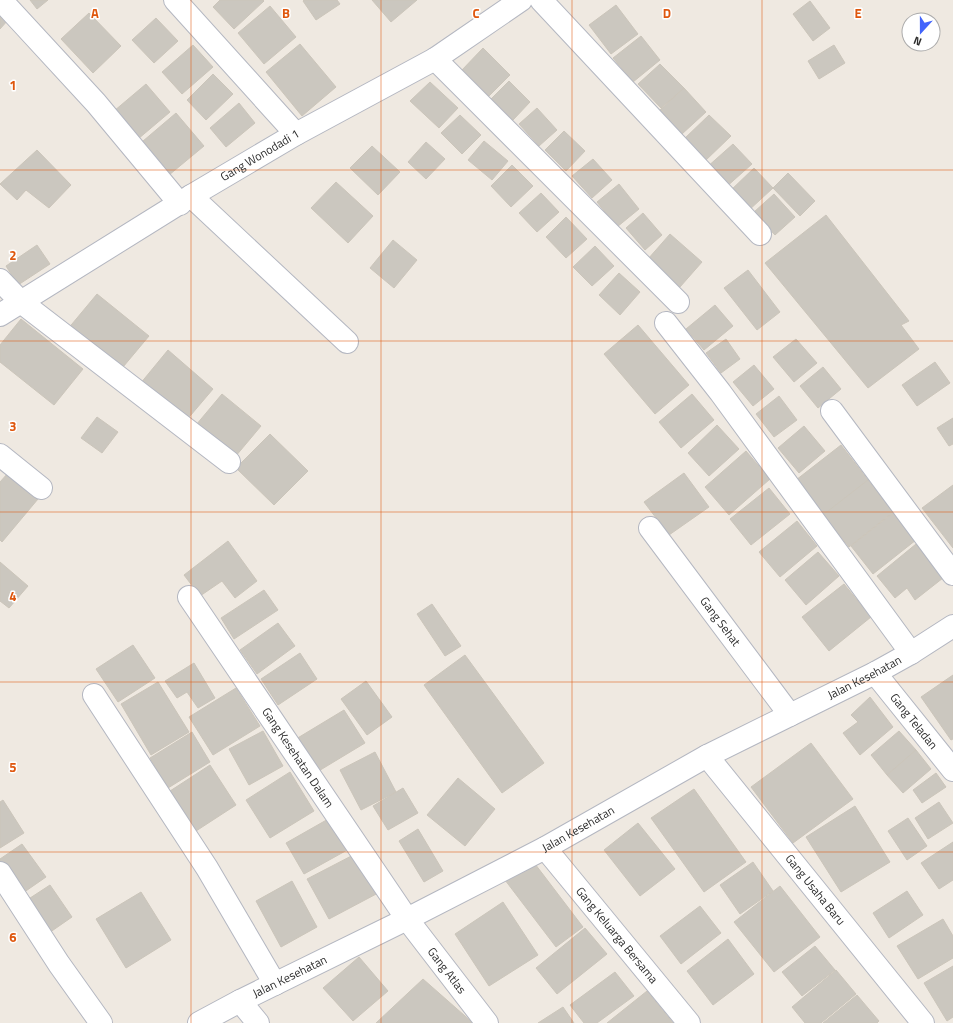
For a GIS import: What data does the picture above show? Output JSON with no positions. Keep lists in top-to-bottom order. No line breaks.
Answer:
{"streets":{"street":["Gang Wonodadi 1","Gang Sehat","Jalan Kesehatan","Gang Teladan","Gang Kesehatan Dalam","Gang Usaha Baru","Gang Keluarga Bersama","Gang Atlas"]},"crossings":[["Gang Sehat","Jalan Kesehatan"],["Jalan Kesehatan","Gang Teladan"],["Jalan Kesehatan","Gang Kesehatan Dalam"],["Jalan Kesehatan","Gang Usaha Baru"],["Jalan Kesehatan","Gang Keluarga Bersama"],["Jalan Kesehatan","Gang Atlas"],["Gang Kesehatan Dalam","Gang Atlas"]],"north":"bottom","grid":{"columns":["A","B","C","D","E"],"rows":["1","2","3","4","5","6"]}}
